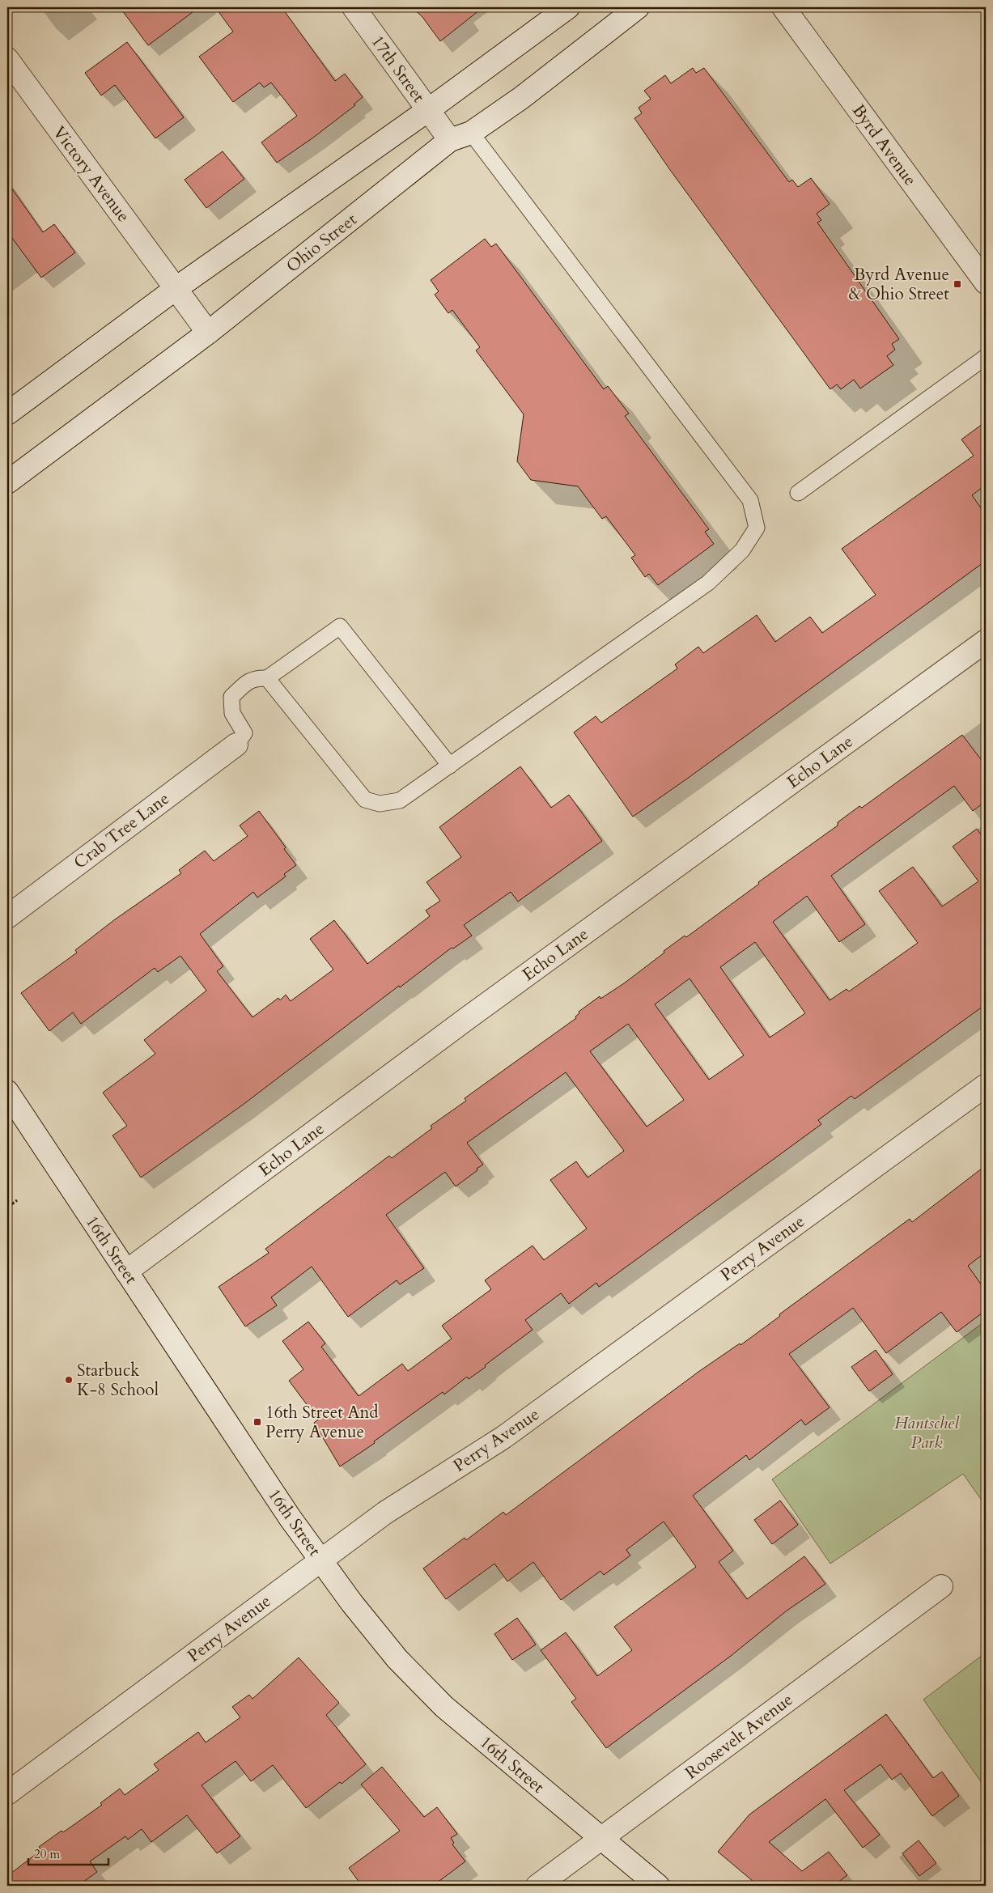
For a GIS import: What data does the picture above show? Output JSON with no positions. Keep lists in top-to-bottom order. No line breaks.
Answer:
{"streets":{"street":["17th Street","Byrd Avenue","Victory Avenue","Ohio Street","Echo Lane","Crab Tree Lane","Perry Avenue","16th Street","Roosevelt Avenue"]},"crossings":[["17th Street","Ohio Street"],["Victory Avenue","Ohio Street"],["Echo Lane","16th Street"],["Perry Avenue","16th Street"],["16th Street","Roosevelt Avenue"]],"parks":["Hantschel Park"],"places":{"transit":["Byrd Avenue & Ohio Street","16th Street And Perry Avenue"],"other":["Starbuck K-8 School"]},"scale_bar":"20 m"}
